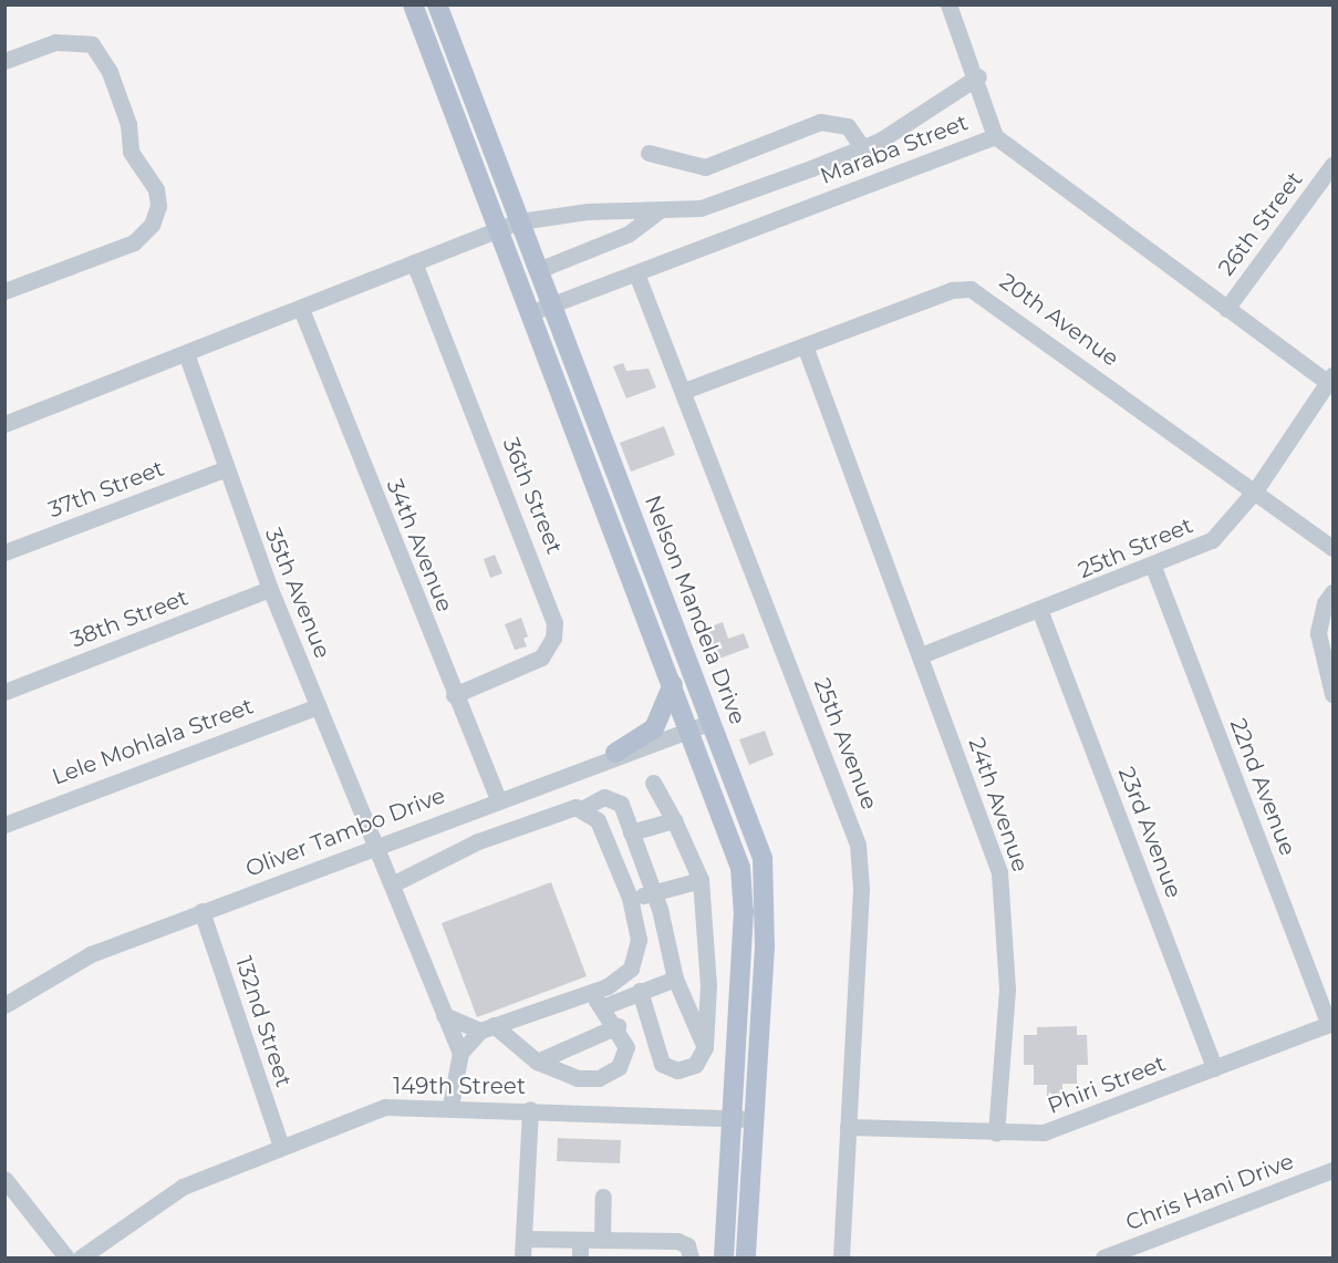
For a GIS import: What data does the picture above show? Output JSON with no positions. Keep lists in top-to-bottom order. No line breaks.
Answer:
{"streets":{"main road":["Nelson Mandela Drive"],"street":["Maraba Street","26th Street","20th Avenue","37th Street","36th Street","34th Avenue","25th Street","35th Avenue","38th Street","Lele Mohlala Street","25th Avenue","22nd Avenue","24th Avenue","Oliver Tambo Drive","23rd Avenue","132nd Street","Phiri Street","149th Street","Chris Hani Drive"]},"crossings":[["Maraba Street","26th Street"],["Maraba Street","25th Street"],["Maraba Street","Nelson Mandela Drive"],["Maraba Street","25th Avenue"],["20th Avenue","25th Street"],["20th Avenue","25th Avenue"],["20th Avenue","24th Avenue"],["37th Street","35th Avenue"],["36th Street","34th Avenue"],["34th Avenue","Oliver Tambo Drive"],["25th Street","22nd Avenue"],["25th Street","24th Avenue"],["25th Street","23rd Avenue"],["35th Avenue","38th Street"],["35th Avenue","Lele Mohlala Street"],["35th Avenue","Oliver Tambo Drive"],["Nelson Mandela Drive","Oliver Tambo Drive"],["Nelson Mandela Drive","149th Street"],["25th Avenue","Phiri Street"],["22nd Avenue","Phiri Street"],["24th Avenue","Phiri Street"],["Oliver Tambo Drive","132nd Street"],["23rd Avenue","Phiri Street"],["132nd Street","149th Street"]]}
